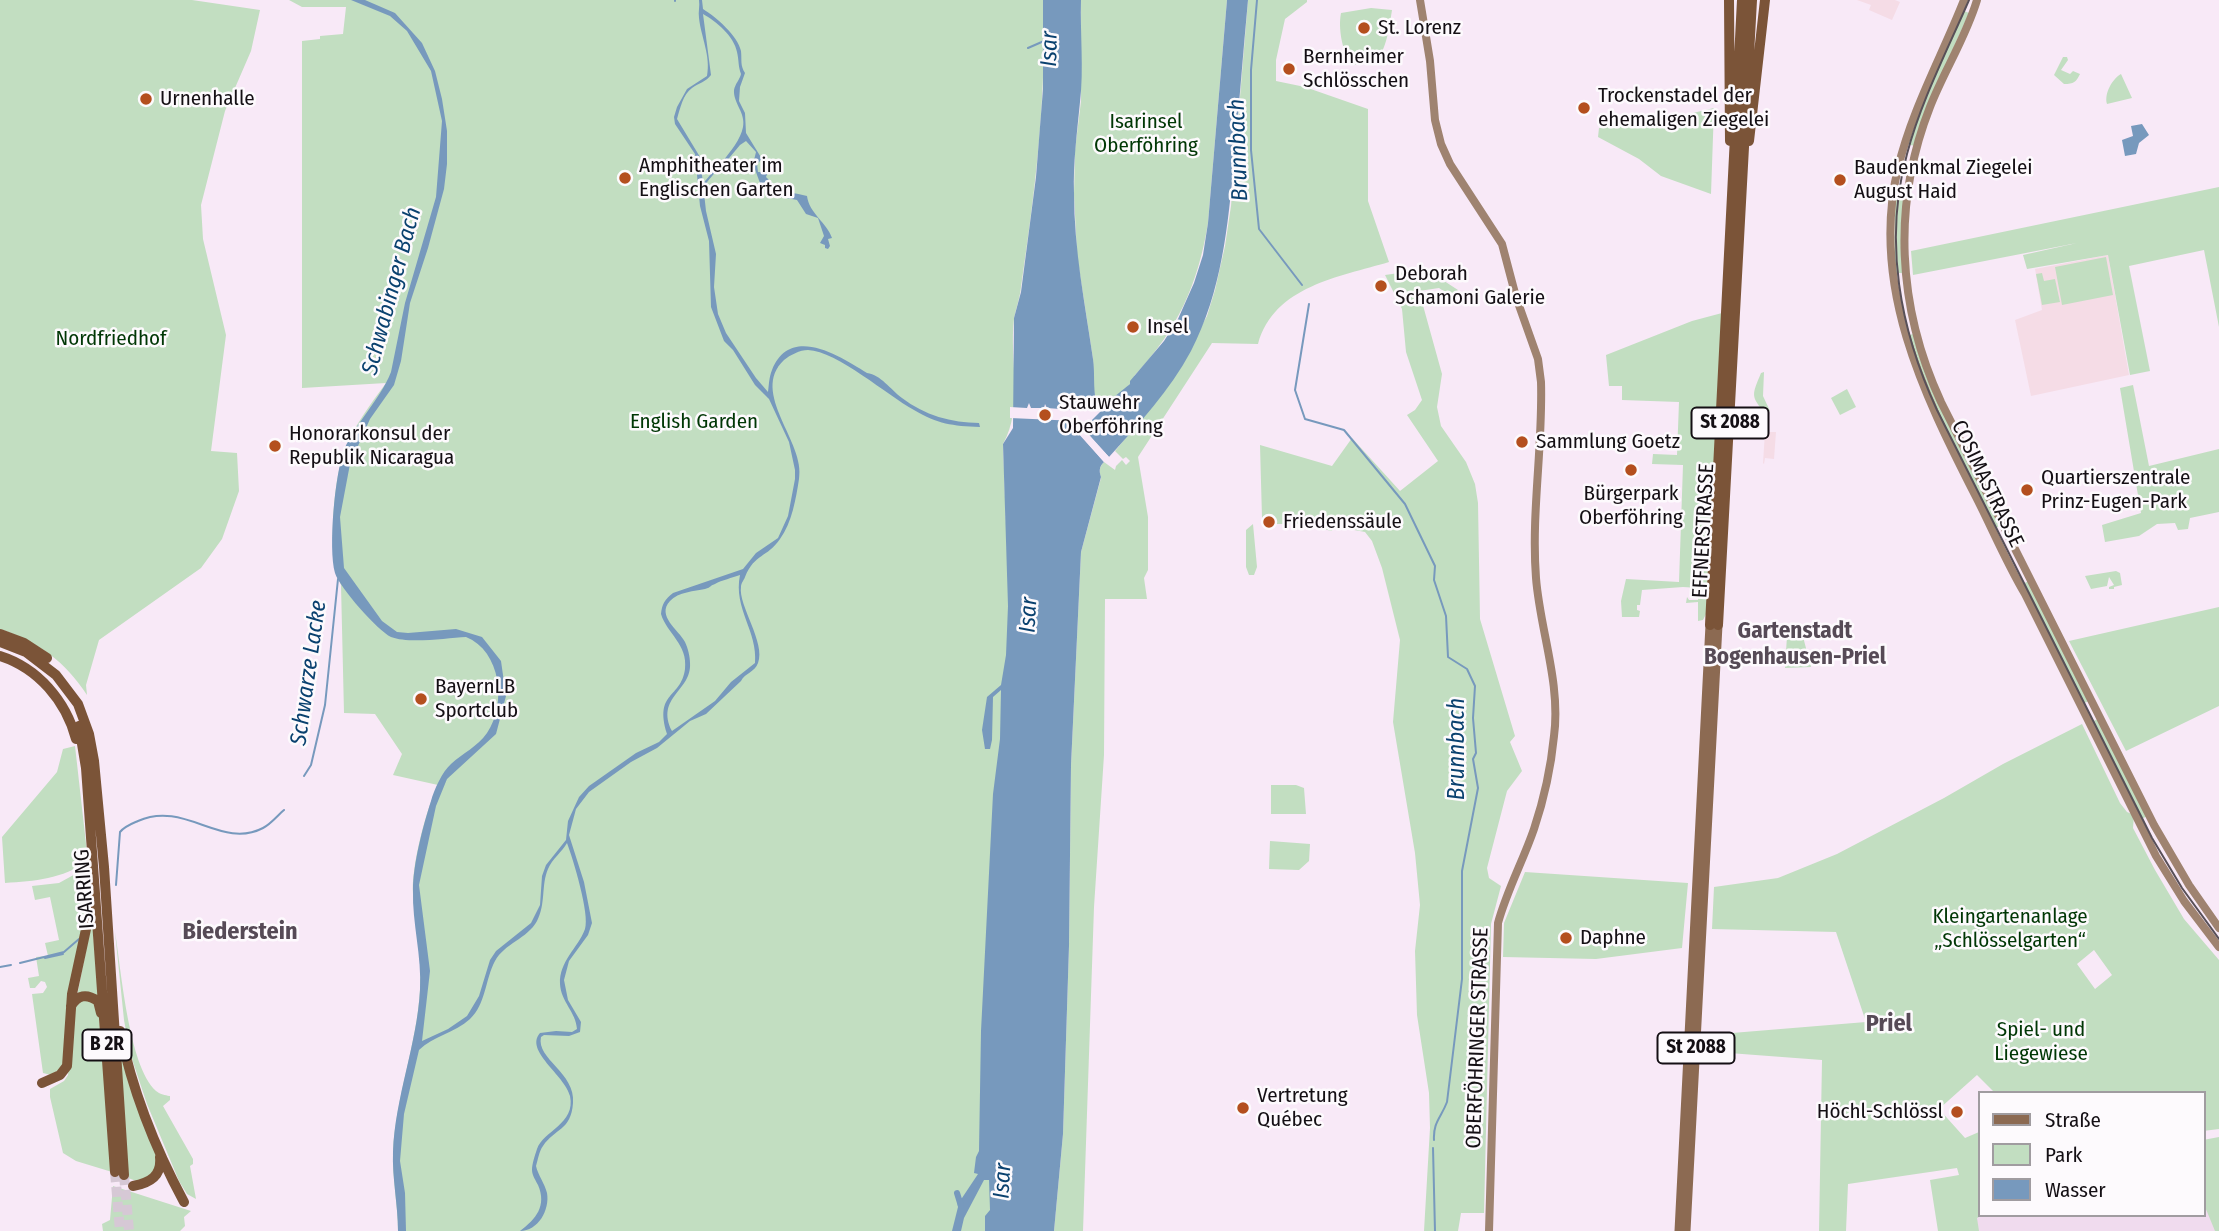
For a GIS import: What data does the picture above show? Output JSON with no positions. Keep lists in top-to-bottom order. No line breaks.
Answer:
{"streets":{"highway":["St 2088","EFFNERSTRASSE","ISARRING","B 2R"],"main road":["COSIMASTRASSE","OBERFÖHRINGER STRASSE"]},"districts":["Gartenstadt Bogenhausen-Priel","Biederstein","Priel"],"water":["Isar","Brunnbach","Schwabinger Bach","Schwarze Lacke"],"parks":["Isarinsel Oberföhring","Nordfriedhof","English Garden","Kleingartenanlage „Schlösselgarten“","Spiel- und Liegewiese"],"places":["St. Lorenz","Bernheimer Schlösschen","Urnenhalle","Trockenstadel der ehemaligen Ziegelei","Amphitheater im Englischen Garten","Baudenkmal Ziegelei August Haid","Deborah Schamoni Galerie","Insel","Stauwehr Oberföhring","Sammlung Goetz","Honorarkonsul der Republik Nicaragua","Bürgerpark Oberföhring","Quartierszentrale Prinz-Eugen-Park","Friedenssäule","BayernLB Sportclub","Daphne","Vertretung Québec","Höchl-Schlössl"],"legend":["Straße","Park","Wasser"]}
